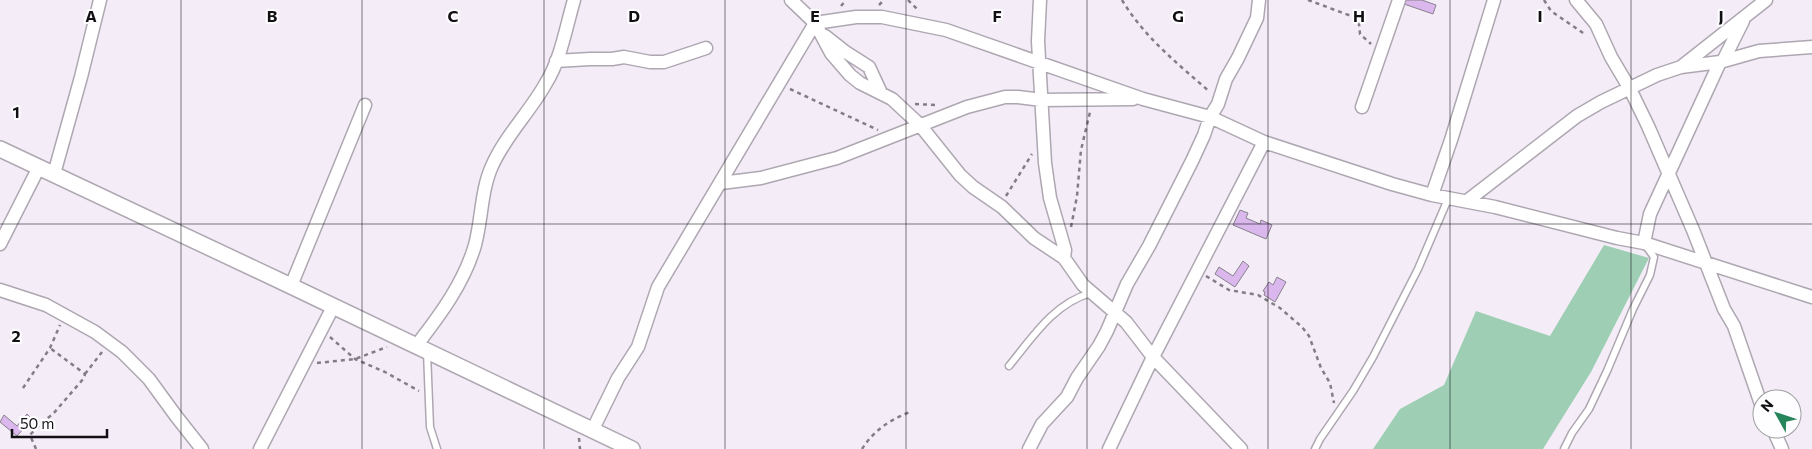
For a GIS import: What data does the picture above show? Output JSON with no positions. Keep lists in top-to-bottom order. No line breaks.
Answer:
{"scale_bar":"50 m","north":"top left","grid":{"columns":["A","B","C","D","E","F","G","H","I","J"],"rows":["1","2"]}}
